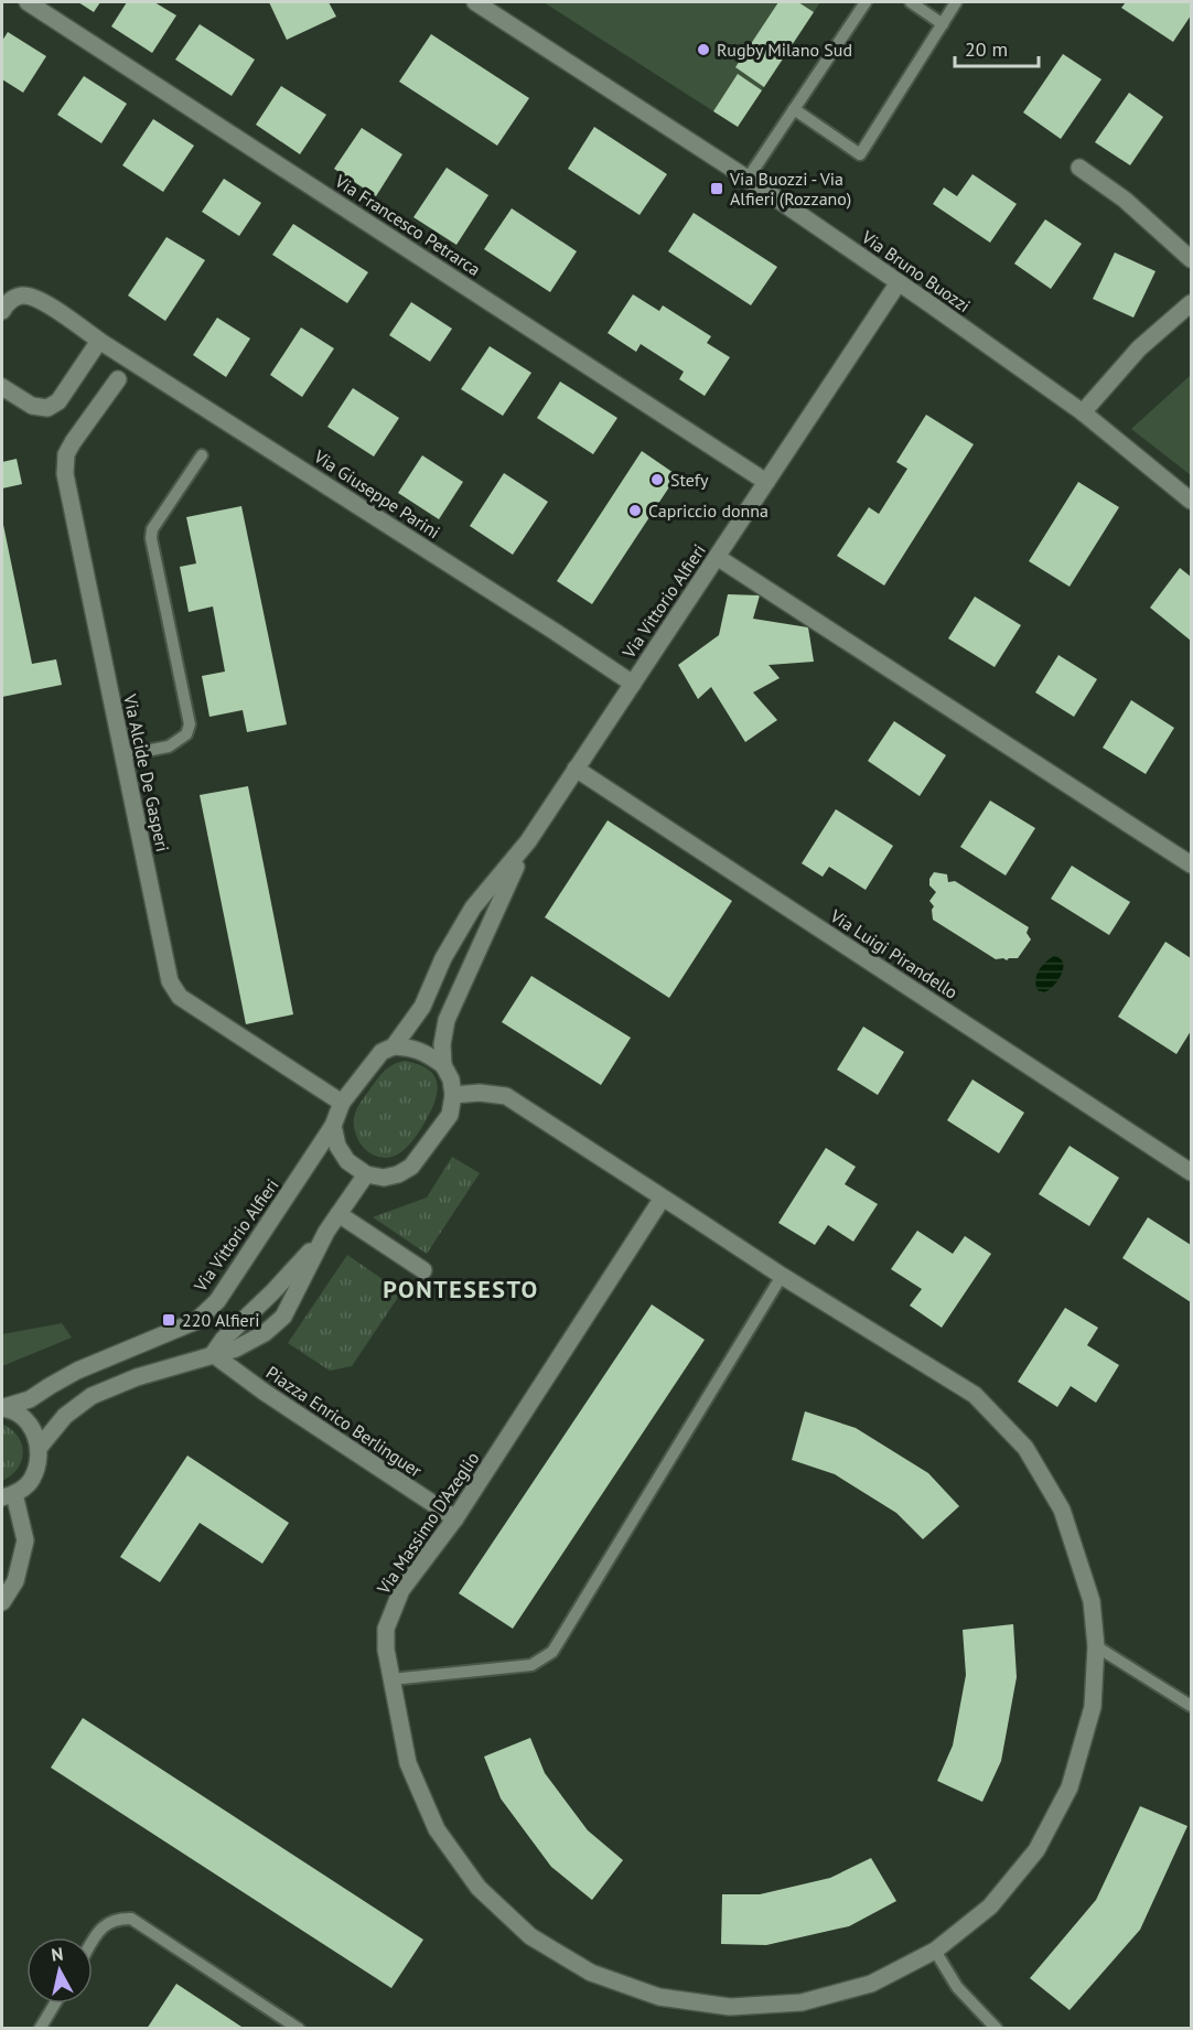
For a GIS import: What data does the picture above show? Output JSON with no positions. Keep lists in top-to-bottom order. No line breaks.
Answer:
{"streets":{"street":["Via Francesco Petrarca","Via Bruno Buozzi","Via Giuseppe Parini","Via Vittorio Alfieri","Via Alcide De Gasperi","Via Luigi Pirandello","Piazza Enrico Berlinguer","Via Massimo D'Azeglio"]},"crossings":[["Via Francesco Petrarca","Via Vittorio Alfieri"],["Via Bruno Buozzi","Via Vittorio Alfieri"],["Via Giuseppe Parini","Via Vittorio Alfieri"],["Via Vittorio Alfieri","Via Alcide De Gasperi"],["Via Vittorio Alfieri","Via Luigi Pirandello"],["Via Vittorio Alfieri","Via Massimo D'Azeglio"],["Via Alcide De Gasperi","Via Massimo D'Azeglio"],["Piazza Enrico Berlinguer","Via Massimo D'Azeglio"]],"districts":["PONTESESTO"],"places":{"other":["Rugby Milano Sud","Stefy","Capriccio donna"],"transit":["Via Buozzi - Via Alfieri (Rozzano)","220 Alfieri"]},"scale_bar":"20 m","north":"top"}
